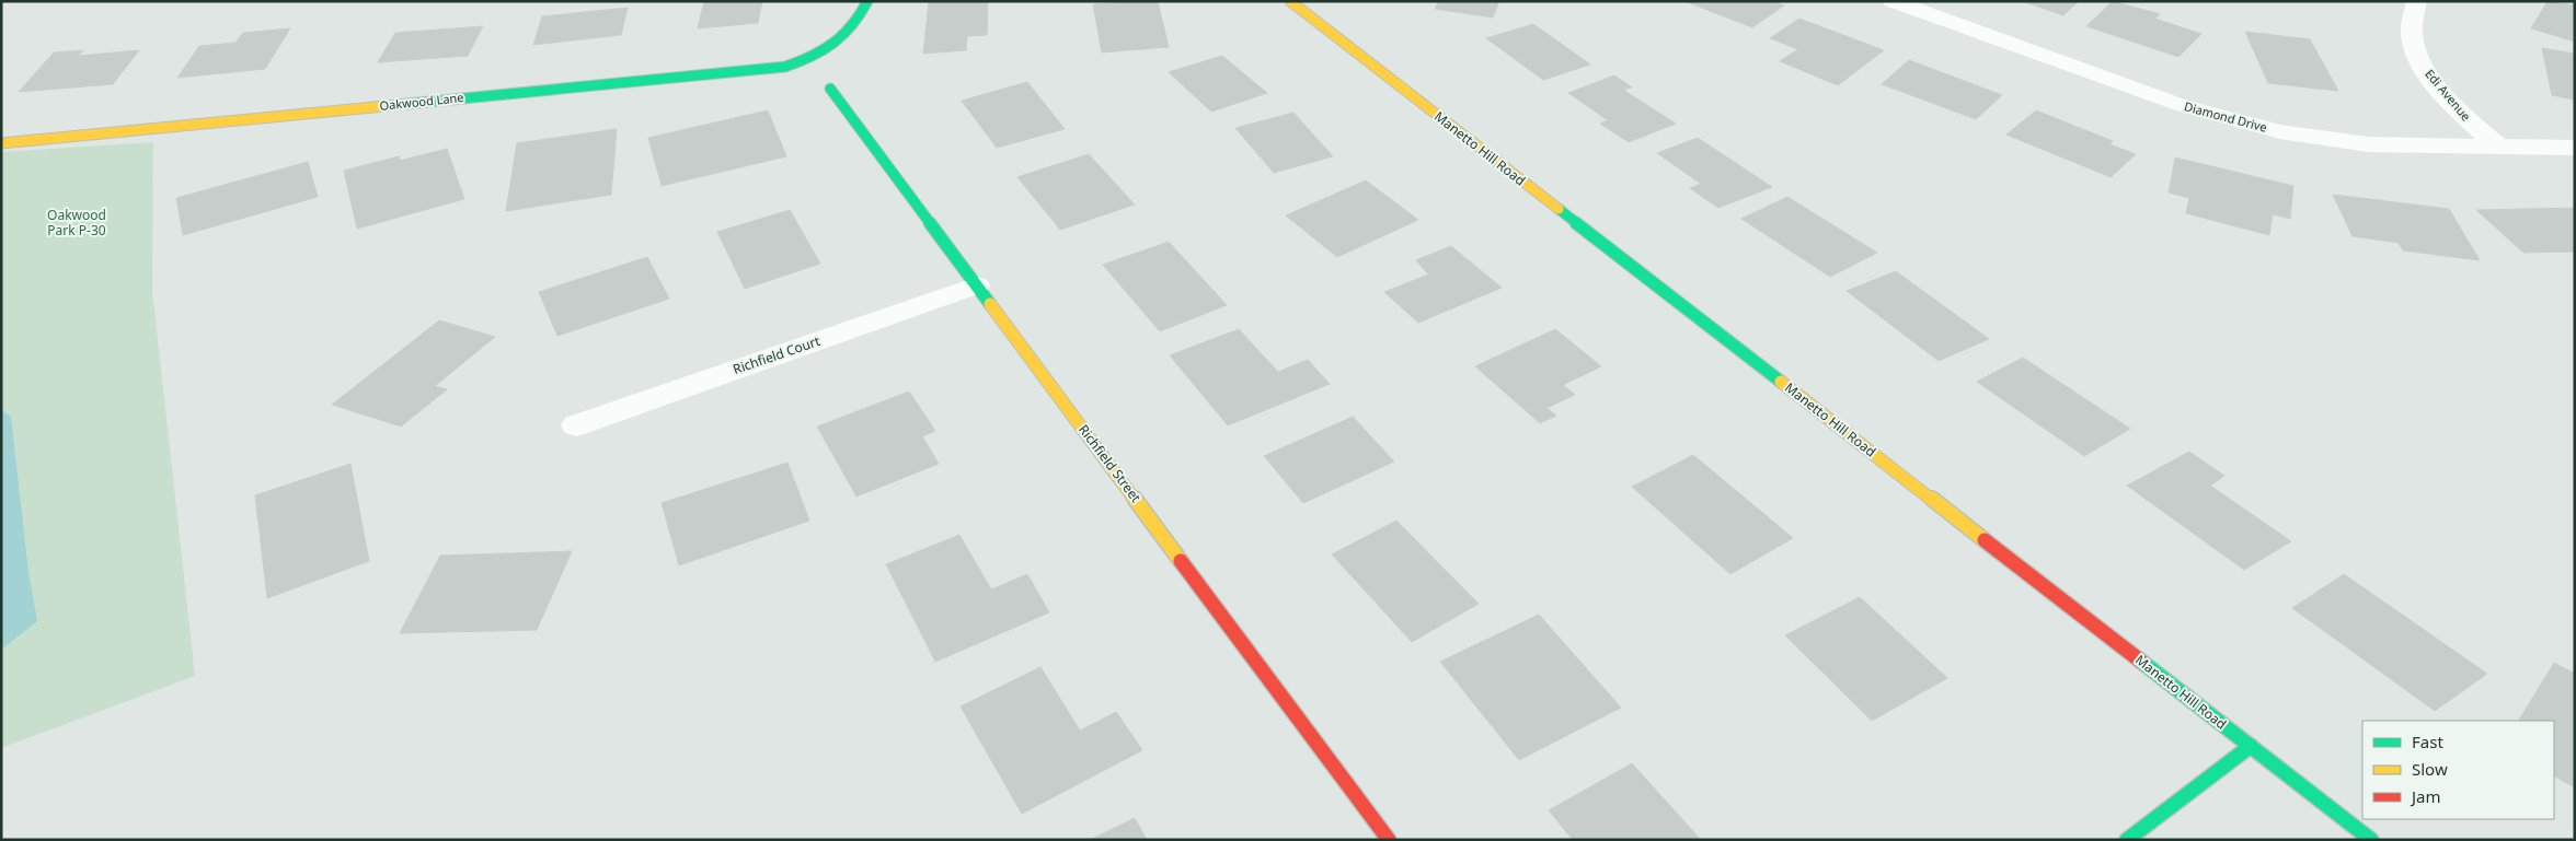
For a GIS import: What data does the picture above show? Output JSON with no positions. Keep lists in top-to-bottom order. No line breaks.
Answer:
{"streets":{"street":["Edi Avenue","Oakwood Lane","Diamond Drive","Manetto Hill Road","Richfield Court","Richfield Street"]},"crossings":[["Edi Avenue","Diamond Drive"],["Richfield Court","Richfield Street"]],"parks":["Oakwood Park P-30"],"legend":["Fast","Slow","Jam"]}
